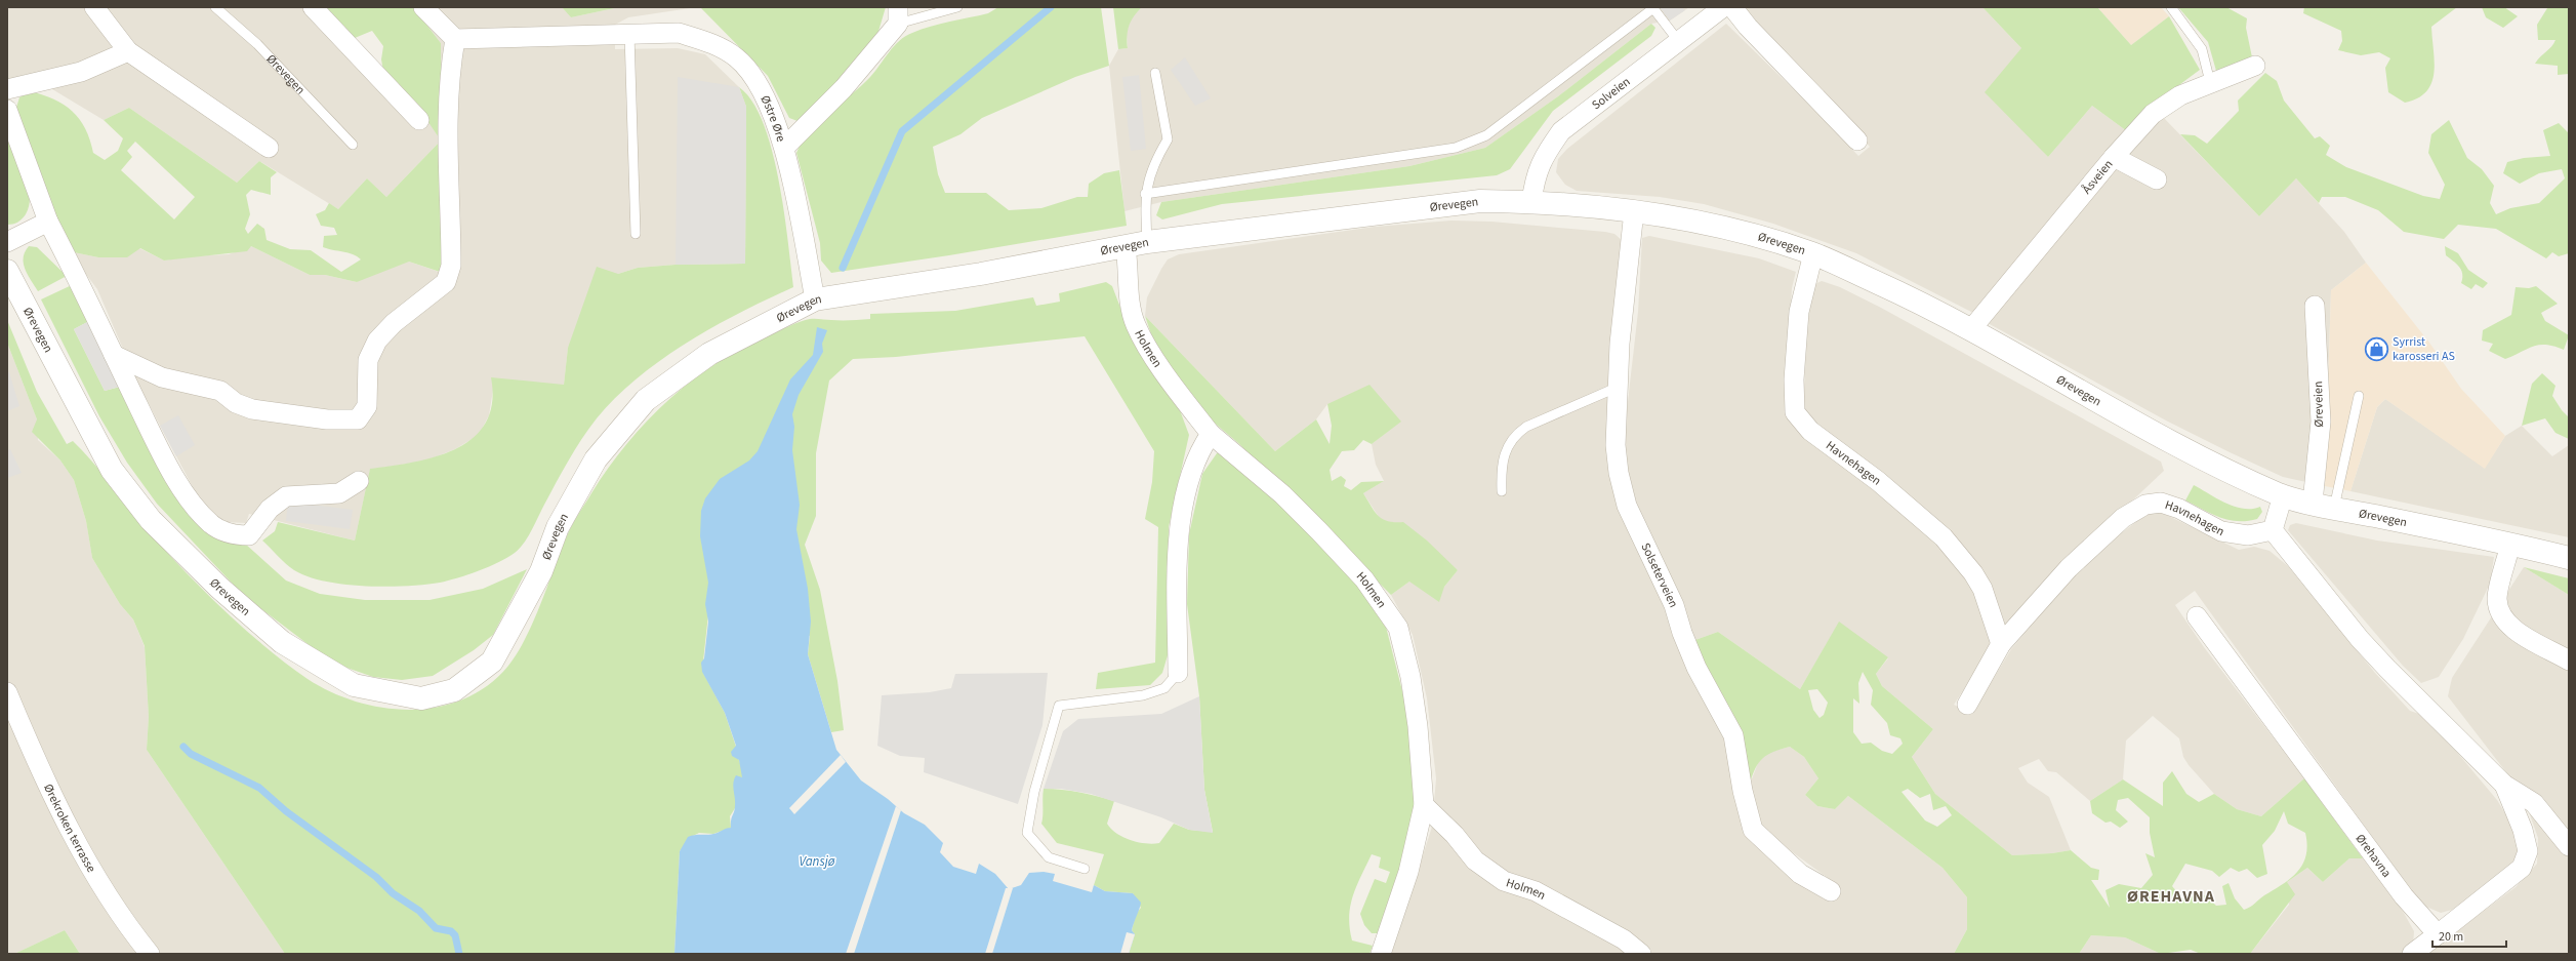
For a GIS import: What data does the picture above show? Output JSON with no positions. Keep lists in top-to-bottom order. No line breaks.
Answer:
{"streets":{"street":["Ørevegen","Solveien","Østre Øre","Åsveien","Holmen","Øreveien","Havnehagen","Solseterveien","Ørekroken terrasse","Ørehavna"]},"crossings":[["Ørevegen","Solveien"],["Ørevegen","Østre Øre"],["Ørevegen","Åsveien"],["Ørevegen","Holmen"],["Ørevegen","Øreveien"],["Ørevegen","Havnehagen"],["Ørevegen","Solseterveien"]],"districts":["ØREHAVNA"],"water":["Vansjø"],"places":{"shop":["Syrrist karosseri AS"]},"scale_bar":"20 m"}
